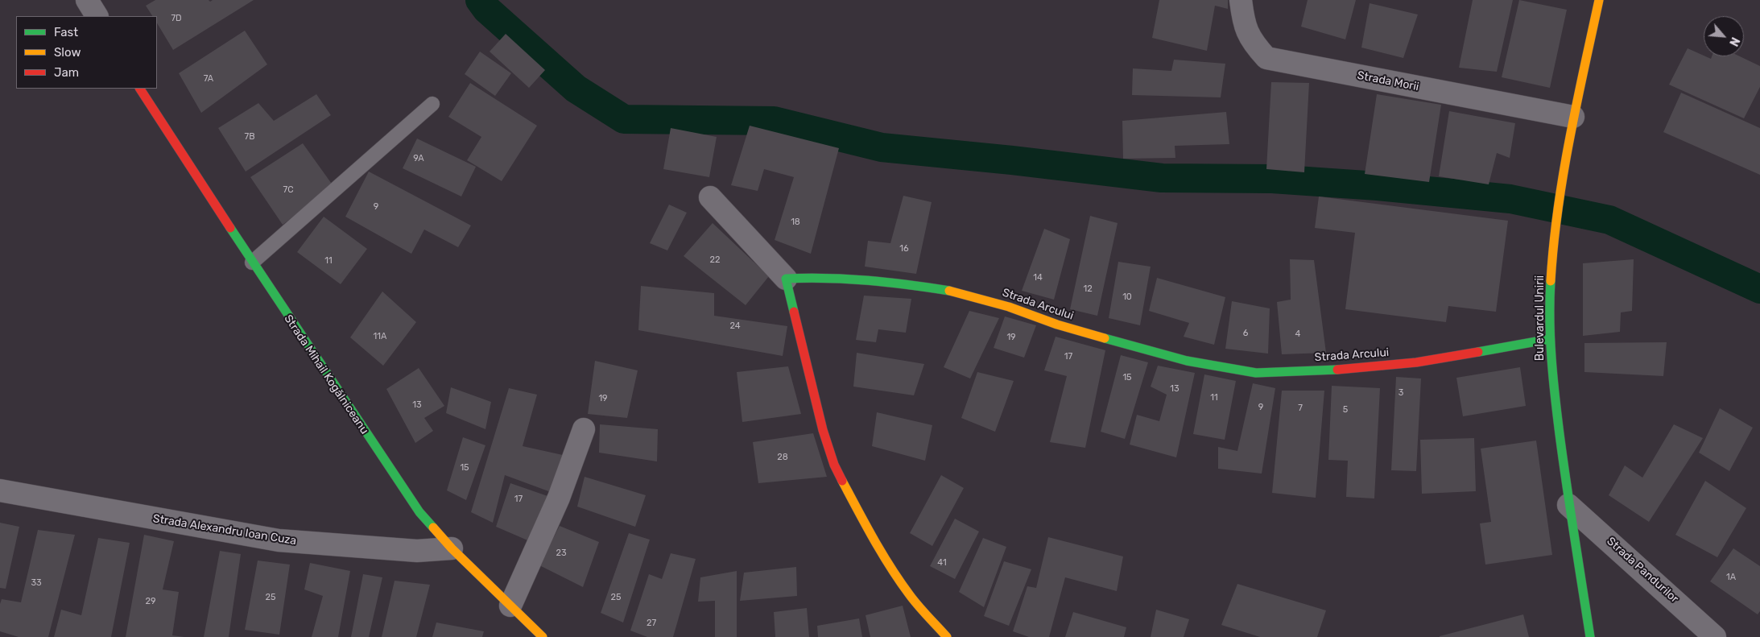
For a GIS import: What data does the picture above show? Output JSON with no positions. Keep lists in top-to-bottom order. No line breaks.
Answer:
{"streets":{"street":["Strada Morii","Strada Arcului","Bulevardul Unirii","Strada Mihail Kogălniceanu","Strada Alexandru Ioan Cuza","Strada Pandurilor"]},"crossings":[["Strada Morii","Bulevardul Unirii"],["Strada Arcului","Bulevardul Unirii"],["Bulevardul Unirii","Strada Pandurilor"],["Strada Mihail Kogălniceanu","Strada Alexandru Ioan Cuza"]],"house_numbers":["7D","7A","7B","9A","7C","9","18","16","22","11","14","12","10","24","6","4","11A","19","17","15","13","3","11","19","13","9","7","5","28","15","17","23","41","1A","33","25","25","29","27"],"legend":["Fast","Slow","Jam"],"north":"bottom right"}
